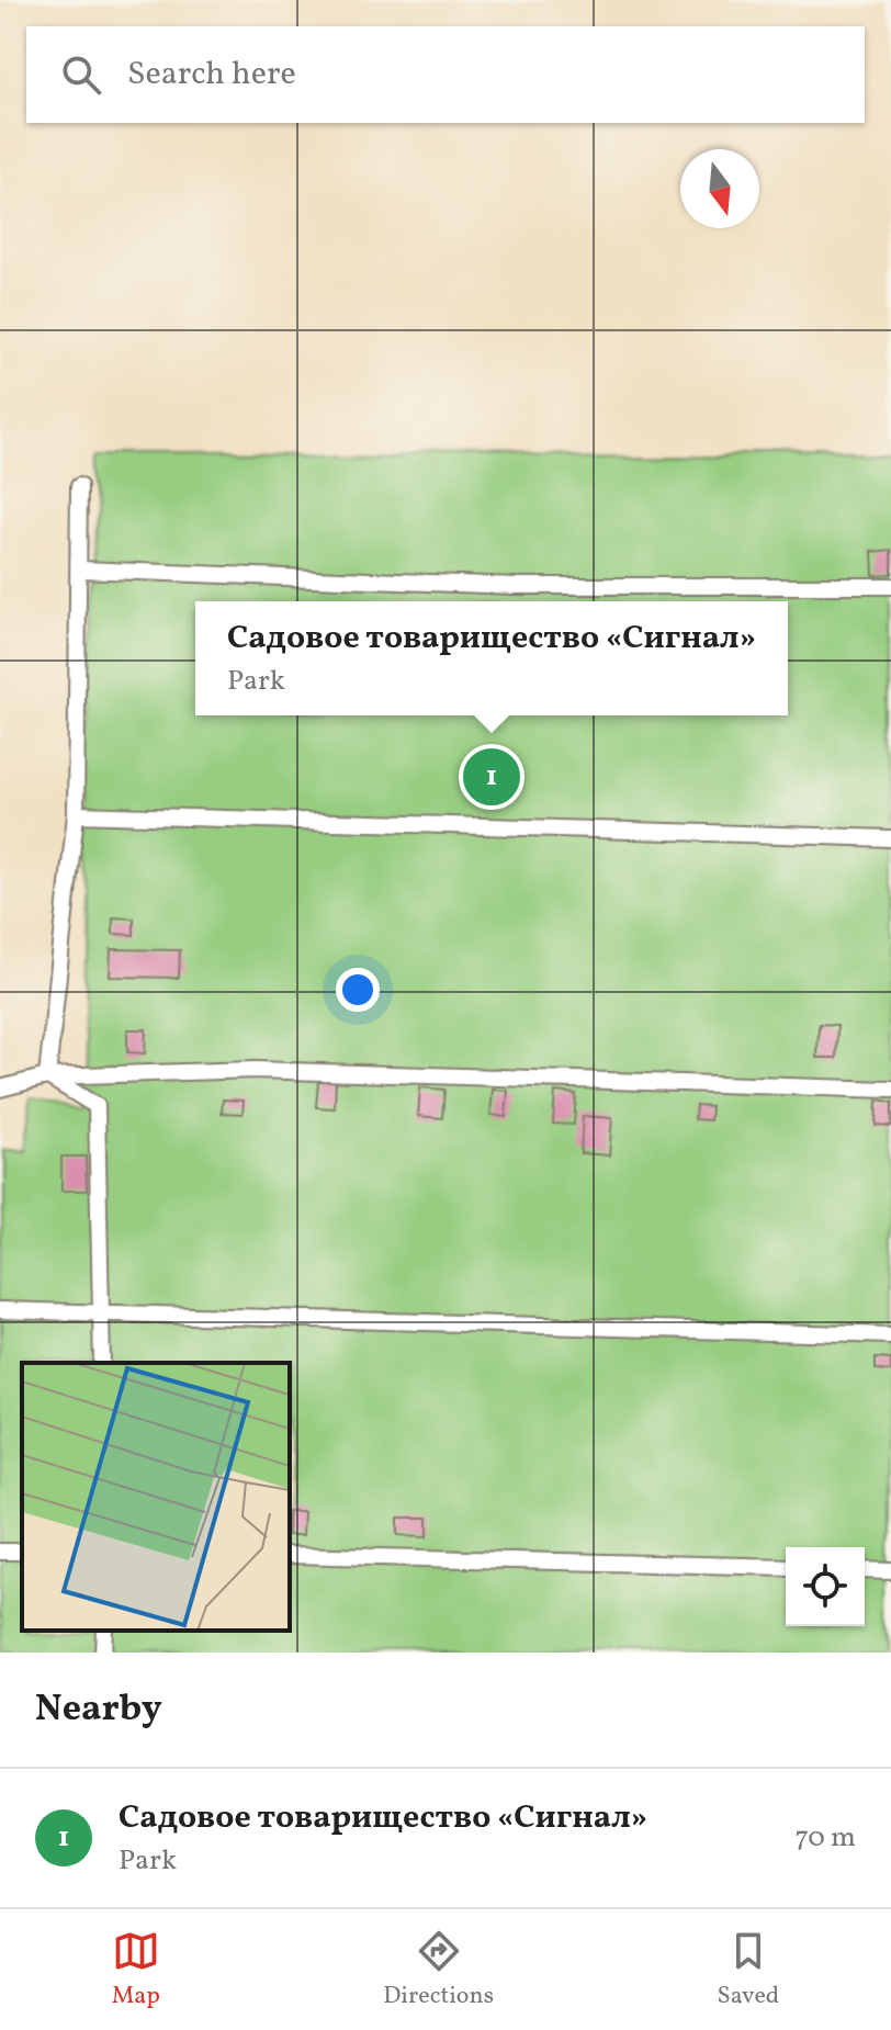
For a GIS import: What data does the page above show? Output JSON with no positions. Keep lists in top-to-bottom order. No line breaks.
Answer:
{"north":"bottom","page":{"search":"Search here","popup":["Садовое товарищество «Сигнал»","Park"],"pins":"1","heading":"Nearby","list":[{"mark":"1","name":"Садовое товарищество «Сигнал»","note":"Park","value":"70 m"}],"nav":["Map","Directions","Saved"]}}
